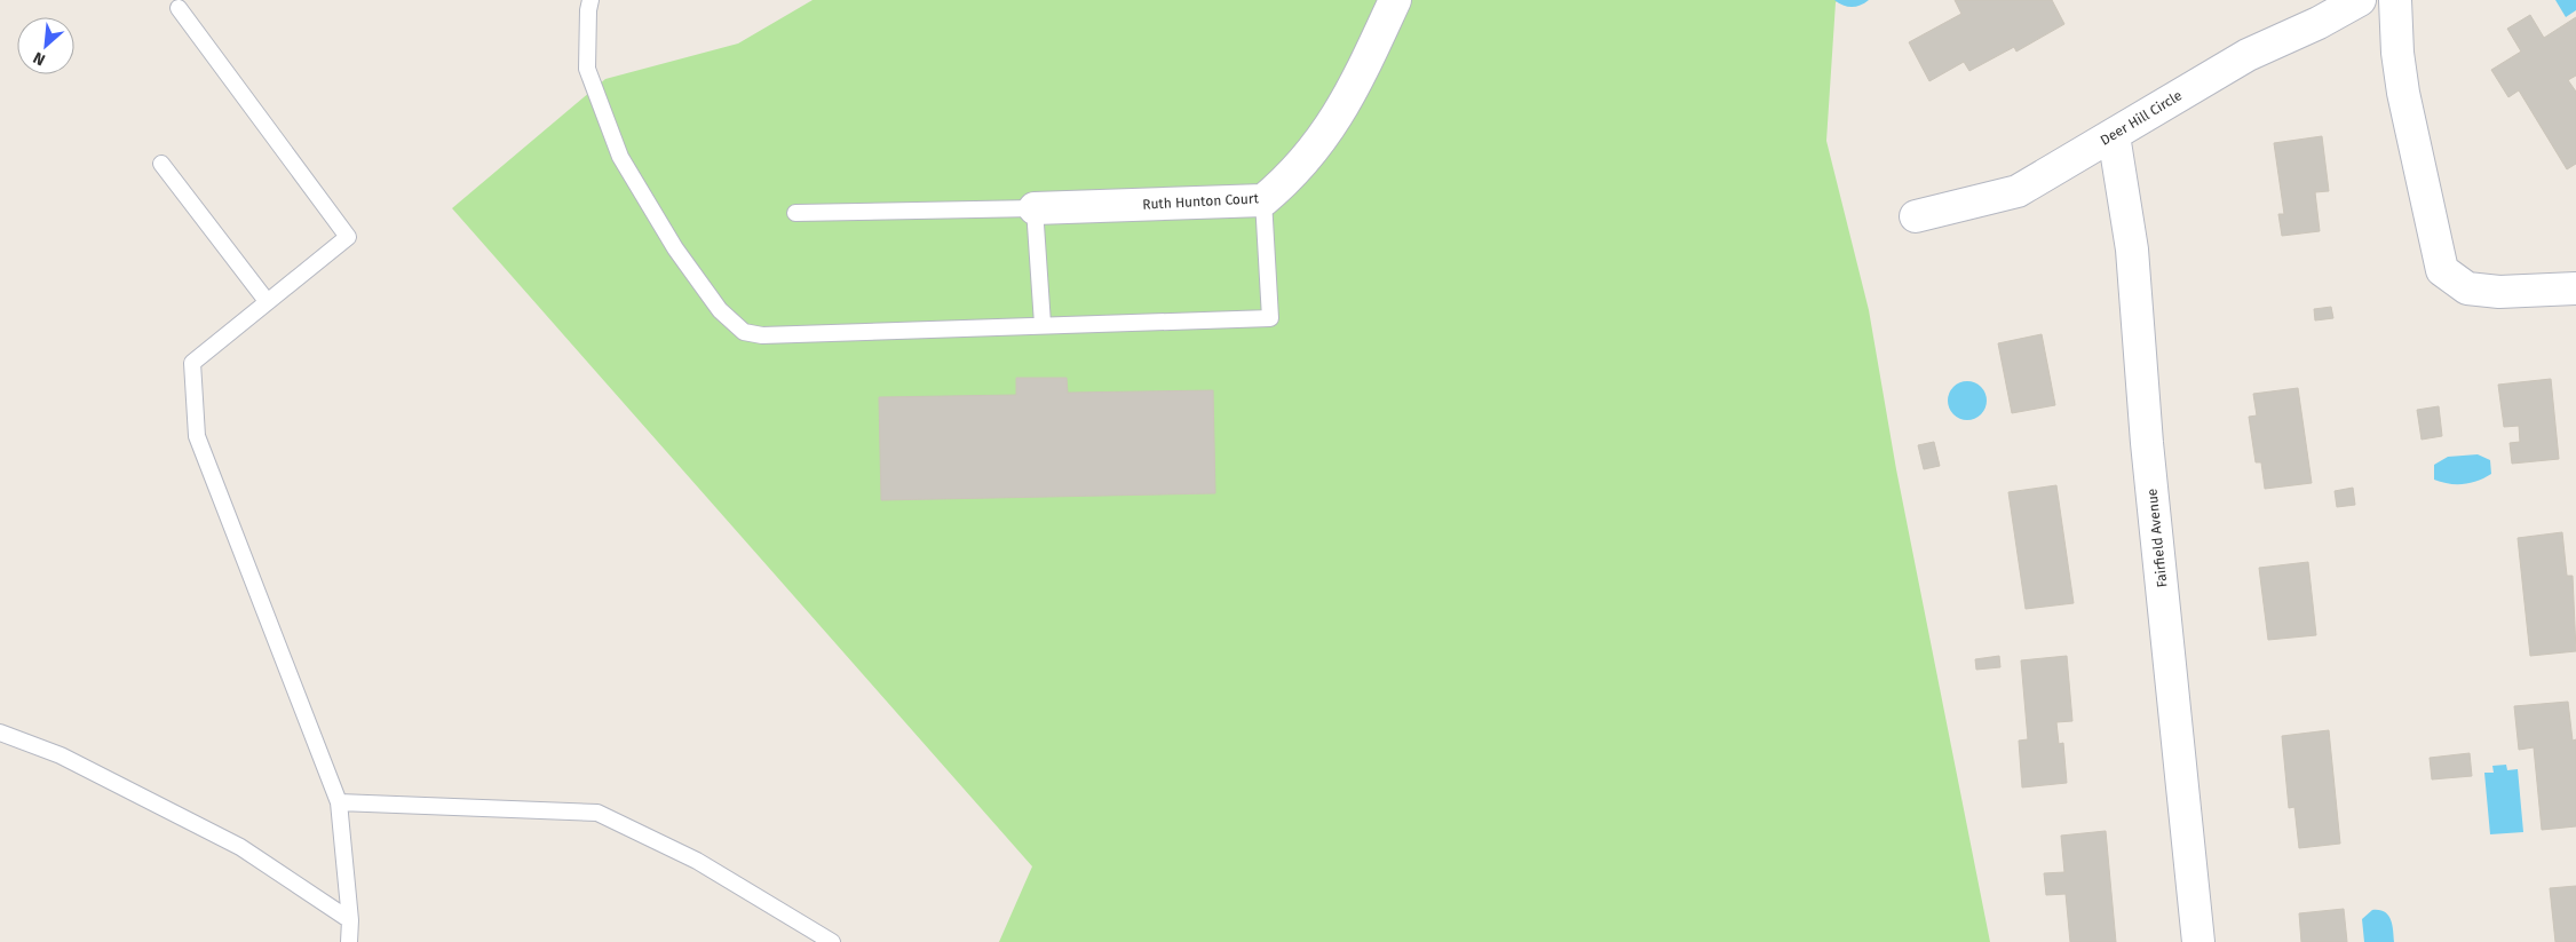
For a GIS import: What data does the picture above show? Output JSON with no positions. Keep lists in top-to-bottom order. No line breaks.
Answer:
{"streets":{"street":["Deer Hill Circle","Ruth Hunton Court","Fairfield Avenue"]},"crossings":[["Deer Hill Circle","Fairfield Avenue"]],"north":"bottom left"}
